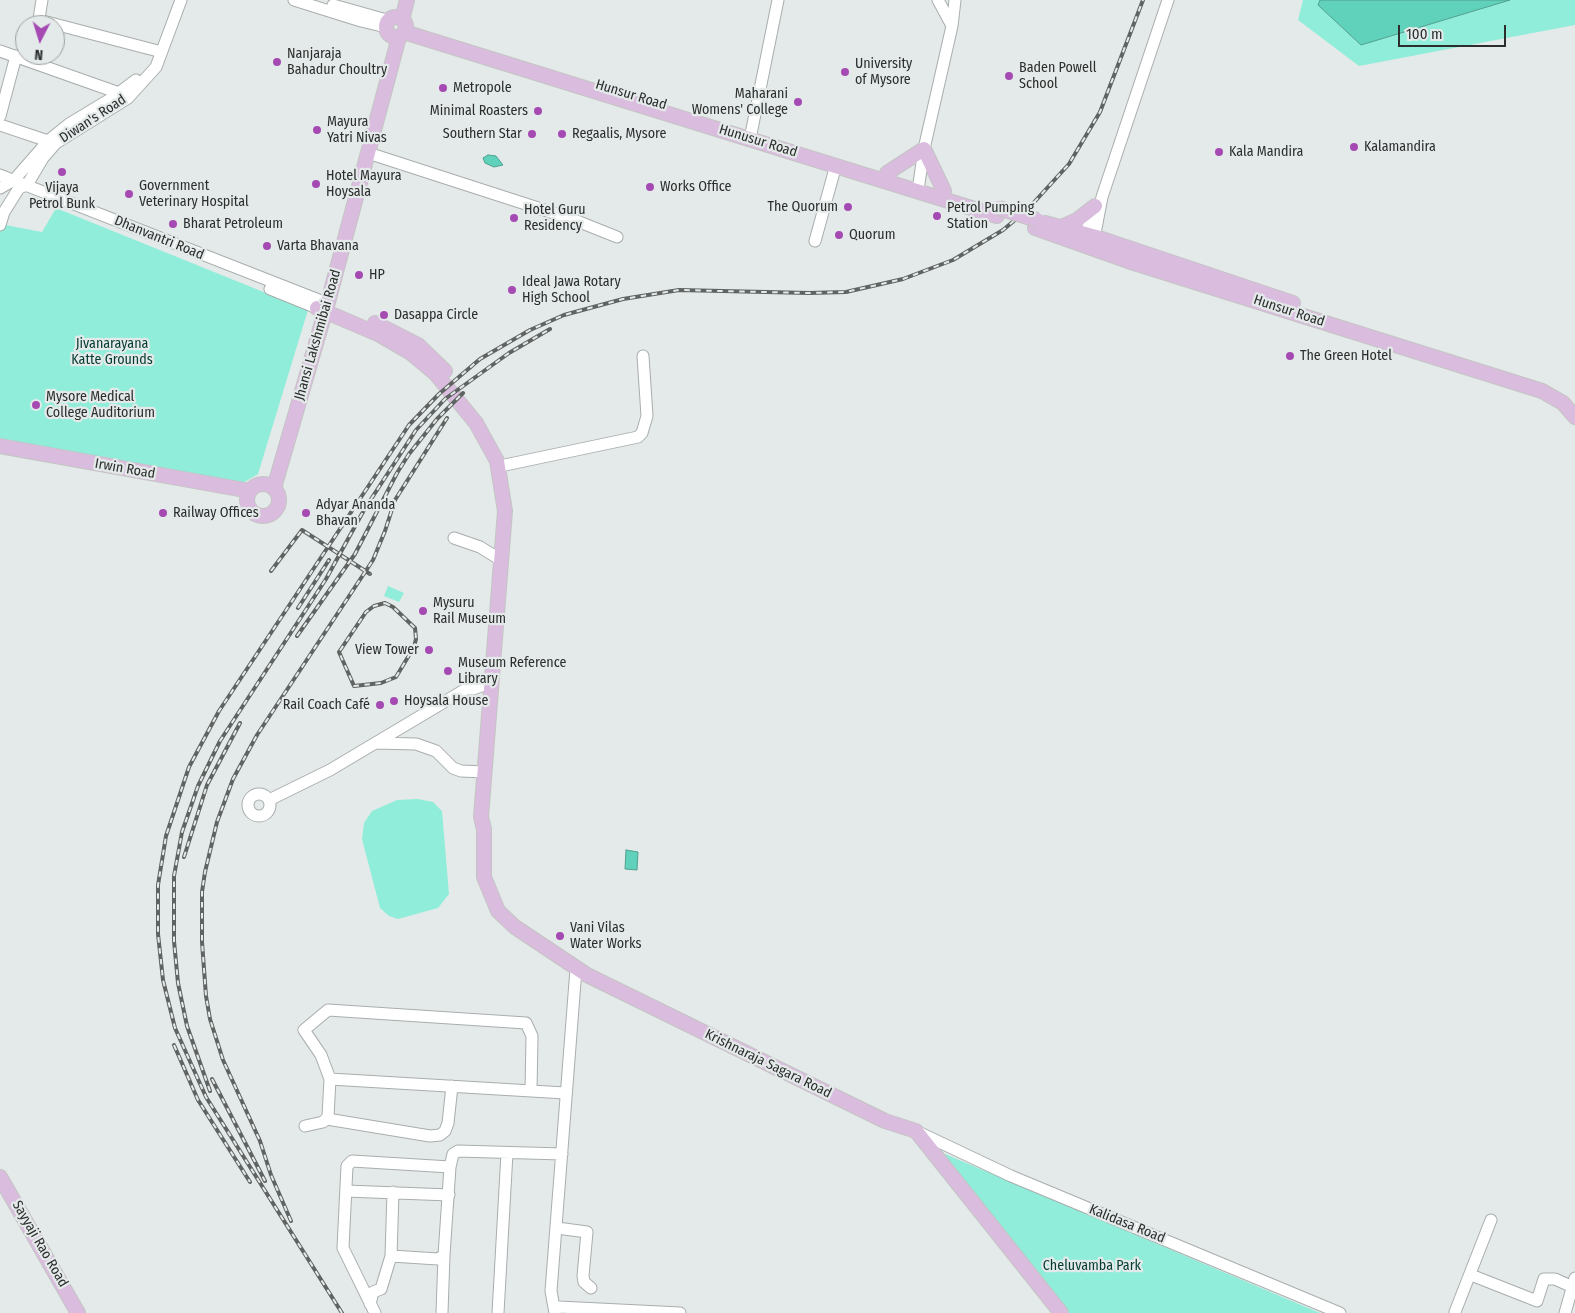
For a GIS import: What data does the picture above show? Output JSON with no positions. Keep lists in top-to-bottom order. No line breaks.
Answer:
{"streets":{"main road":["Hunsur Road","Hunusur Road","Jhansi Lakshmibai Road","Irwin Road","Krishnaraja Sagara Road","Sayyaji Rao Road"],"street":["Diwan's Road","Dhanvantri Road","Kalidasa Road"]},"crossings":[["Hunsur Road","Hunusur Road"],["Diwan's Road","Dhanvantri Road"],["Hunusur Road","Jhansi Lakshmibai Road"],["Dhanvantri Road","Jhansi Lakshmibai Road"],["Dhanvantri Road","Krishnaraja Sagara Road"],["Jhansi Lakshmibai Road","Irwin Road"],["Jhansi Lakshmibai Road","Krishnaraja Sagara Road"],["Krishnaraja Sagara Road","Kalidasa Road"]],"parks":["Jivanarayana Katte Grounds","Cheluvamba Park"],"places":["Nanjaraja Bahadur Choultry","University of Mysore","Baden Powell School","Metropole","Maharani Womens' College","Minimal Roasters","Mayura Yatri Nivas","Southern Star","Regaalis, Mysore","Kalamandira","Kala Mandira","Vijaya Petrol Bunk","Hotel Mayura Hoysala","Works Office","Government Veterinary Hospital","The Quorum","Petrol Pumping Station","Hotel Guru Residency","Bharat Petroleum","Quorum","Varta Bhavana","HP","Ideal Jawa Rotary High School","Dasappa Circle","The Green Hotel","Mysore Medical College Auditorium","Railway Offices","Adyar Ananda Bhavan","Mysuru Rail Museum","View Tower","Museum Reference Library","Hoysala House","Rail Coach Café","Vani Vilas Water Works"],"scale_bar":"100 m","north":"bottom"}
